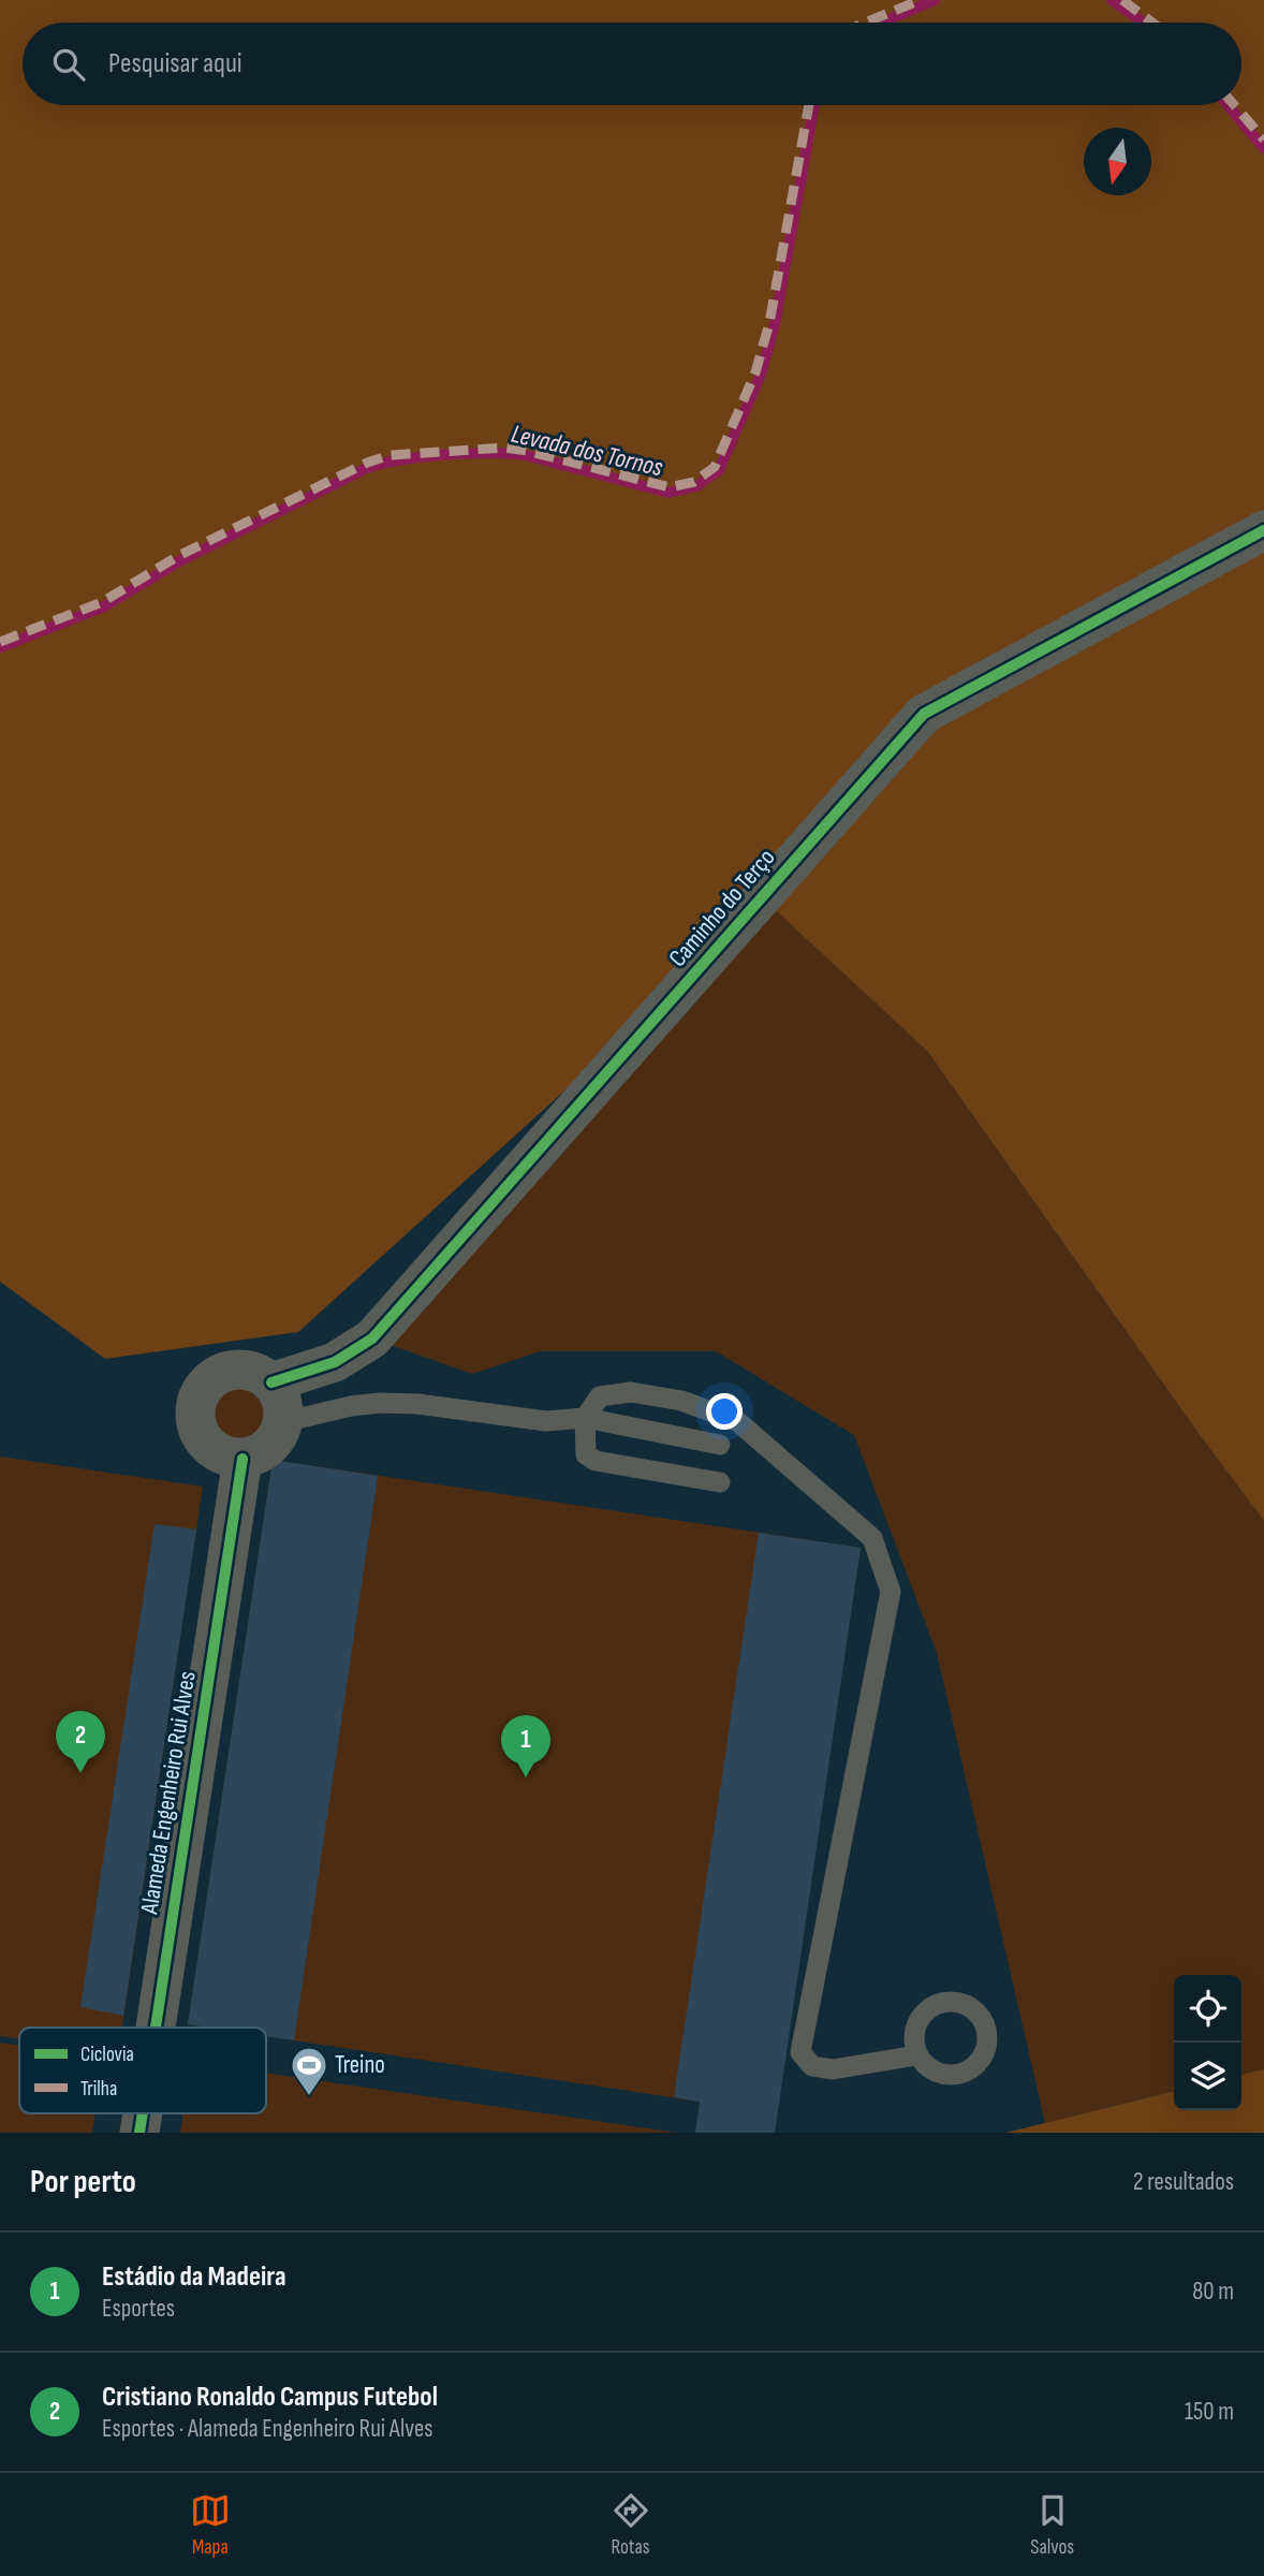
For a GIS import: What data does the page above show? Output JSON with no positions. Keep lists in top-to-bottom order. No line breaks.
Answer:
{"streets":{"street":["Caminho do Terço","Alameda Engenheiro Rui Alves"]},"crossings":[["Caminho do Terço","Alameda Engenheiro Rui Alves"]],"water":["Levada dos Tornos"],"places":{"sports":["Treino"]},"legend":["Ciclovia","Trilha"],"north":"bottom","page":{"search":"Pesquisar aqui","pins":["2","1"],"heading":["Por perto","2 resultados"],"list":[{"mark":"1","name":"Estádio da Madeira","note":"Esportes","value":"80 m"},{"mark":"2","name":"Cristiano Ronaldo Campus Futebol","note":"Esportes · Alameda Engenheiro Rui Alves","value":"150 m"}],"nav":["Mapa","Rotas","Salvos"]}}
